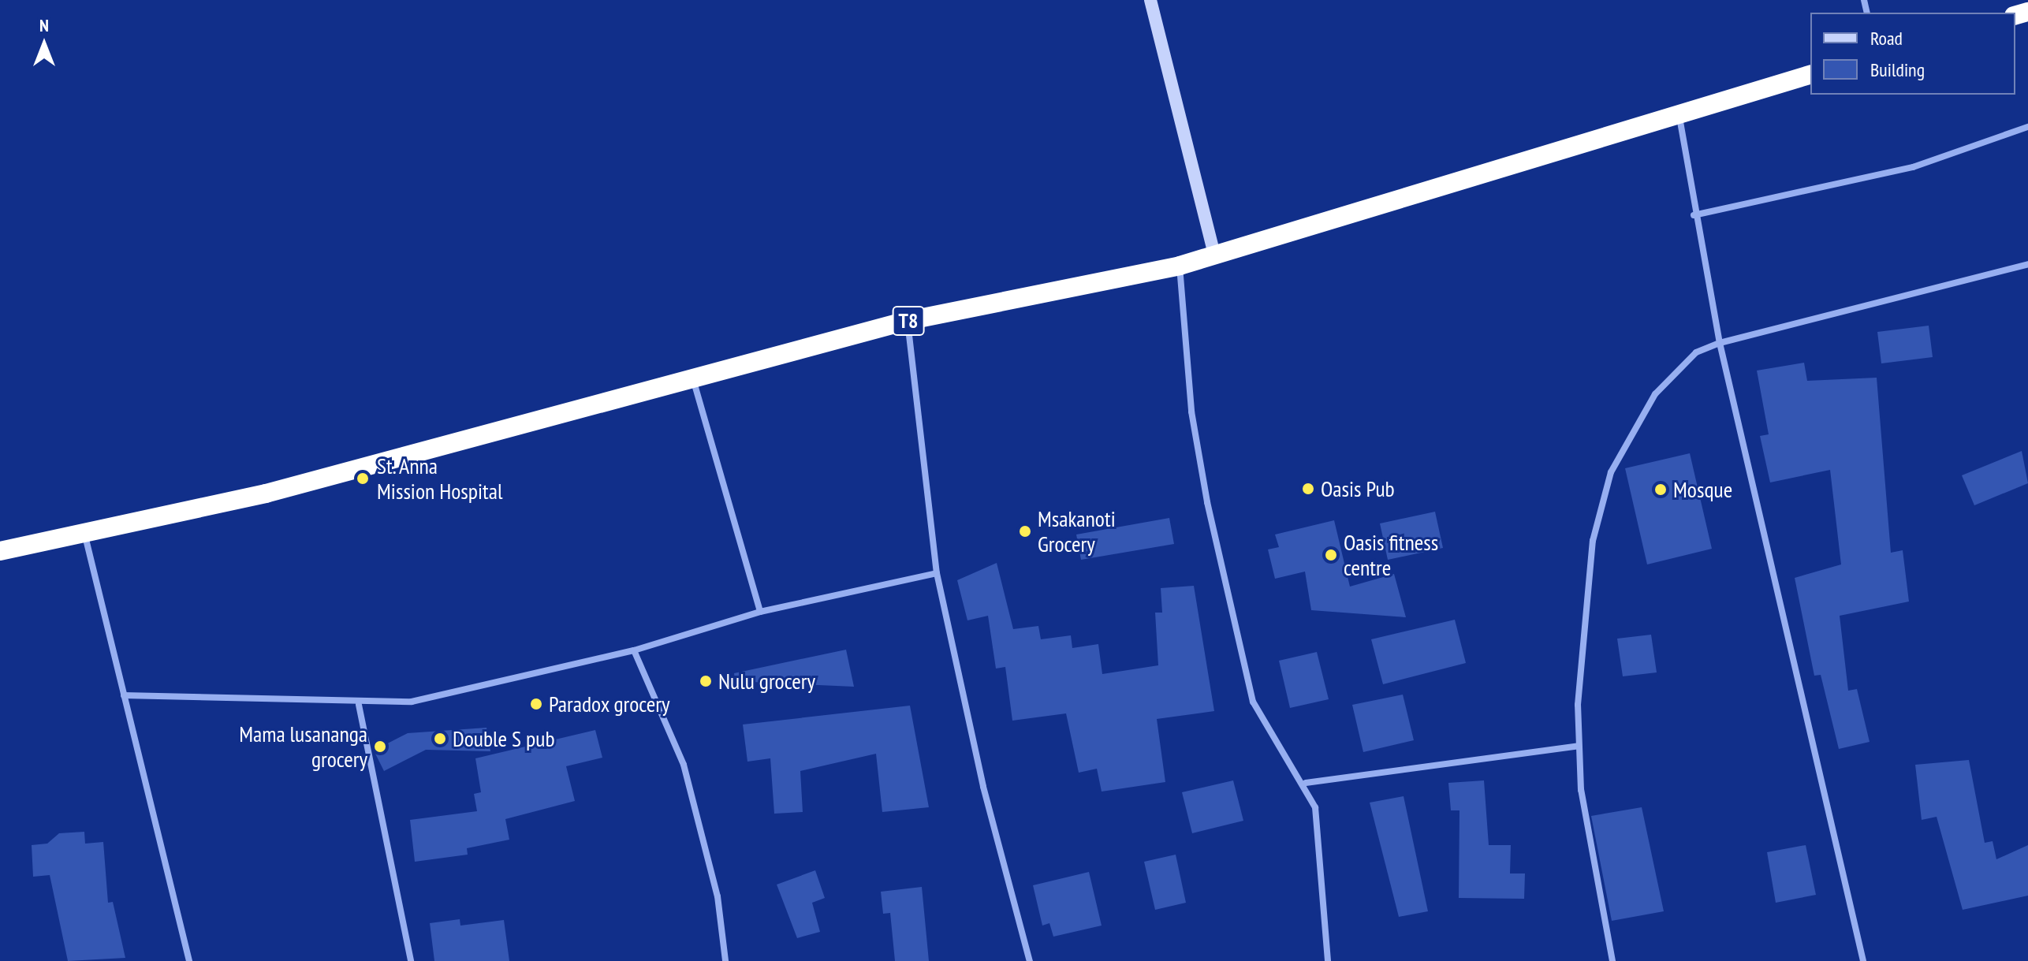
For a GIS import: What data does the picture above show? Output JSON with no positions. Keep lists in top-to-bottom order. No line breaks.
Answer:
{"streets":{"highway":["T8"]},"places":["St. Anna Mission Hospital","Oasis Pub","Mosque","Msakanoti Grocery","Oasis fitness centre","Nulu grocery","Paradox grocery","Double S pub","Mama lusananga grocery"],"legend":["Road","Building"],"north":"top"}
